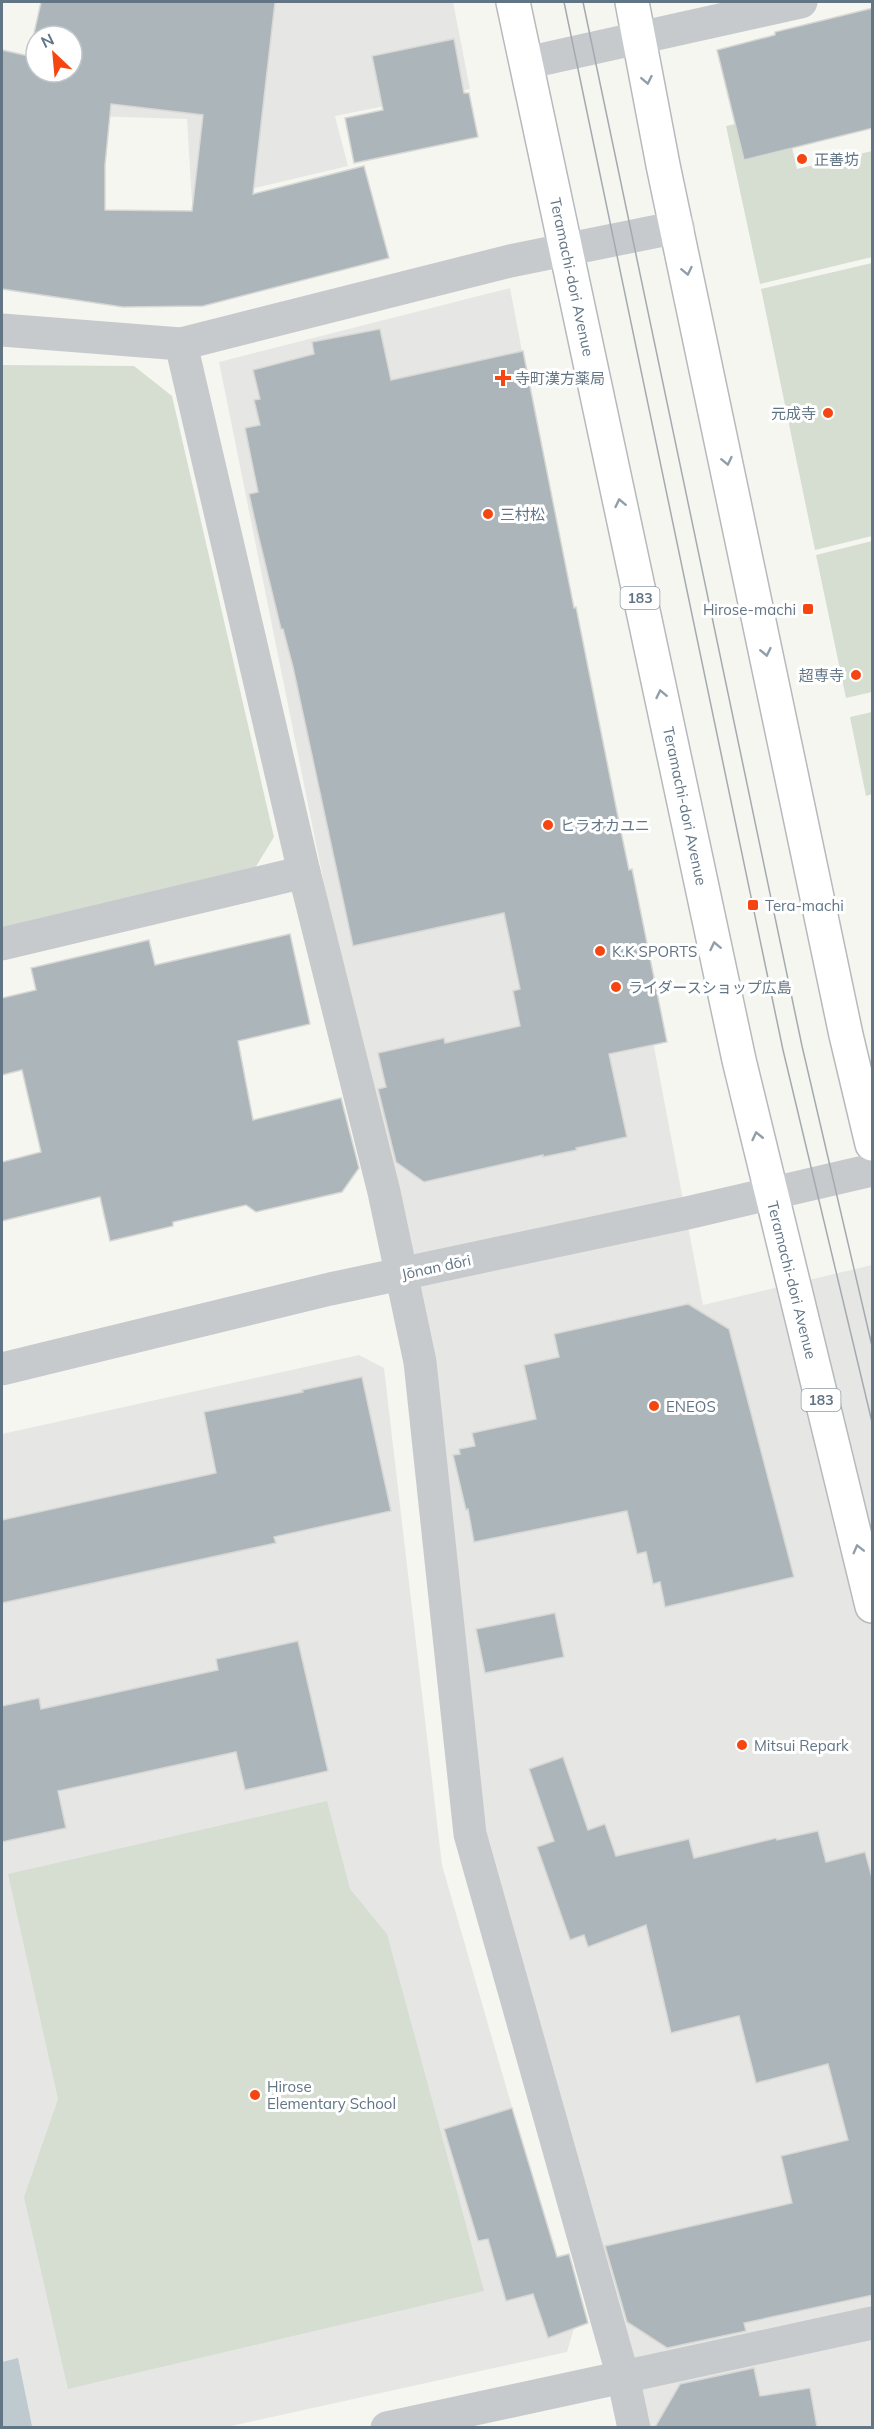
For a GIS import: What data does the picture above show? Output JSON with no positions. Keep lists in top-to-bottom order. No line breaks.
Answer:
{"streets":{"highway":["Teramachi-dori Avenue","183"],"street":["Jōnan dōri"]},"crossings":[["Teramachi-dori Avenue","Jōnan dōri"]],"places":{"other":["正善坊","元成寺","三村松","超専寺","ヒラオカユニ","K.K SPORTS","ライダースショップ広島","ENEOS","Mitsui Repark","Hirose Elementary School"],"health":["寺町漢方薬局"],"transit":["Hirose-machi","Tera-machi"]},"north":"top left"}
